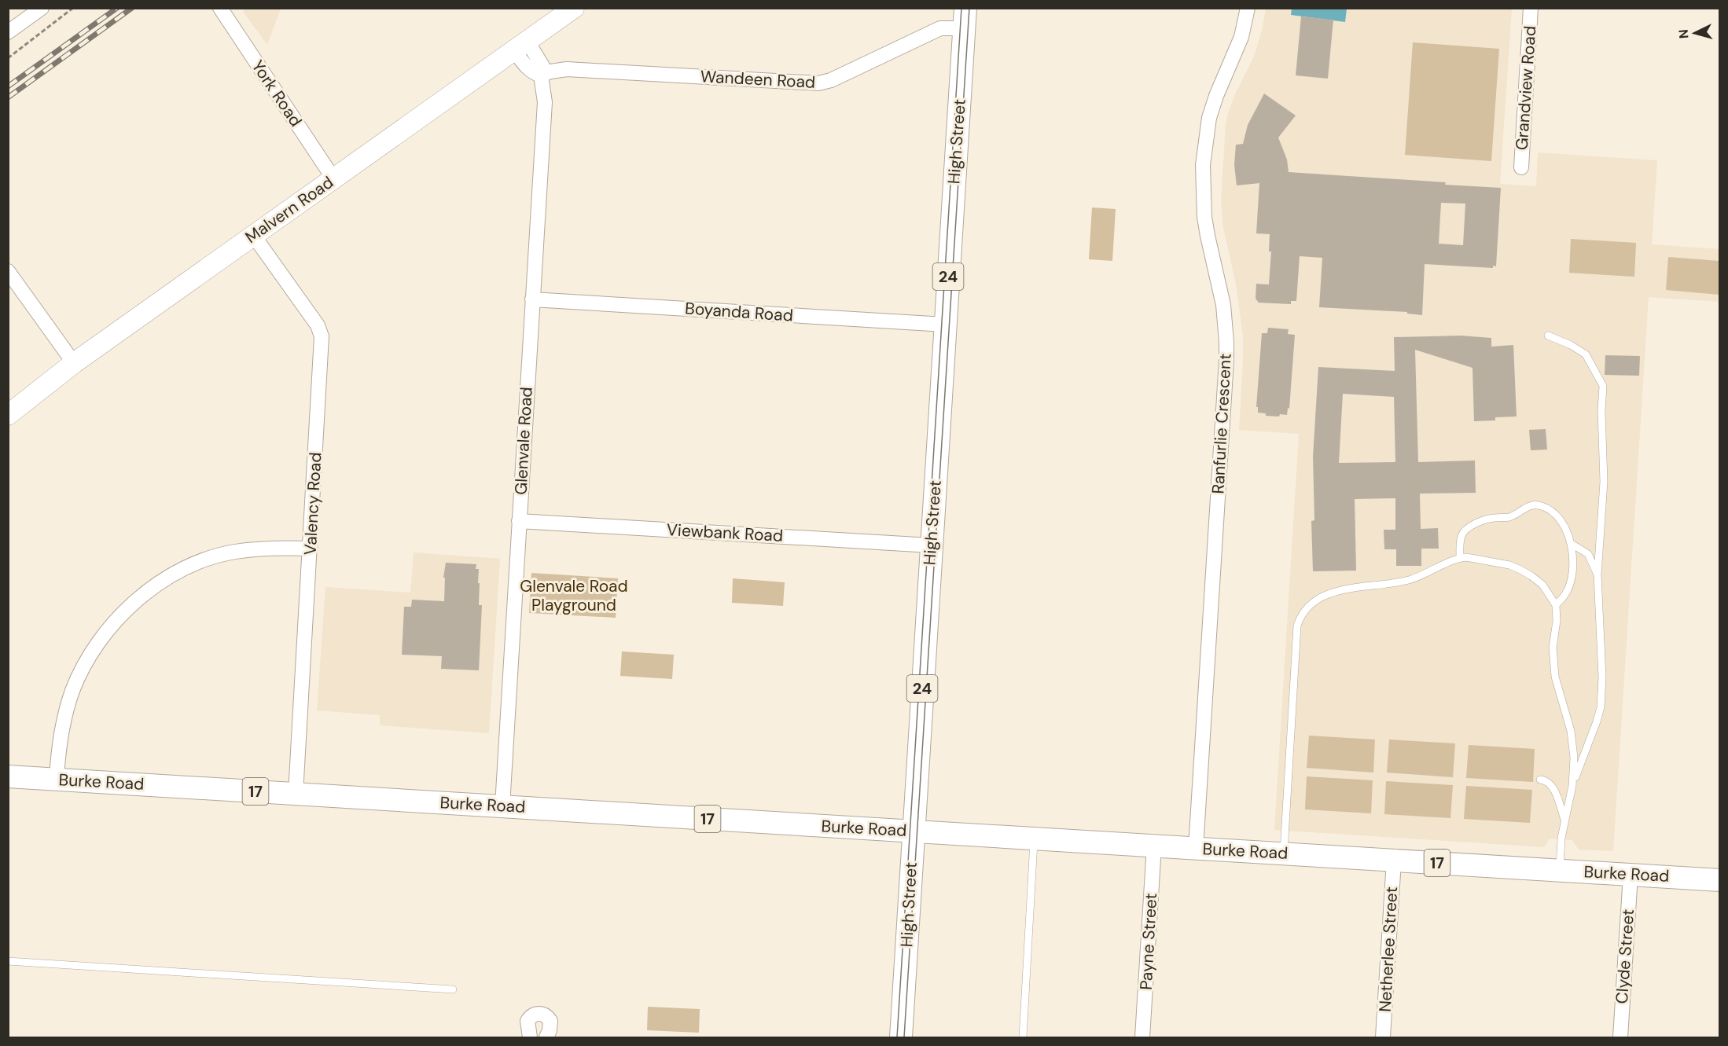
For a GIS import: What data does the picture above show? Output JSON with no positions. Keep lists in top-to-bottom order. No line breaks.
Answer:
{"streets":{"main road":["High Street","Malvern Road","24","Burke Road","17"],"street":["Wandeen Road","Grandview Road","York Road","Boyanda Road","Ranfurlie Crescent","Glenvale Road","Valency Road","Viewbank Road","Payne Street","Netherlee Street","Clyde Street"]},"crossings":[["Wandeen Road","High Street"],["Wandeen Road","Glenvale Road"],["York Road","Malvern Road"],["High Street","Boyanda Road"],["High Street","Viewbank Road"],["High Street","Burke Road"],["Malvern Road","Valency Road"],["Boyanda Road","Glenvale Road"],["Ranfurlie Crescent","Burke Road"],["Glenvale Road","Viewbank Road"],["Glenvale Road","Burke Road"],["Valency Road","Burke Road"],["Burke Road","Payne Street"],["Burke Road","Netherlee Street"],["Burke Road","Clyde Street"]],"parks":["Glenvale Road Playground"],"north":"left"}
